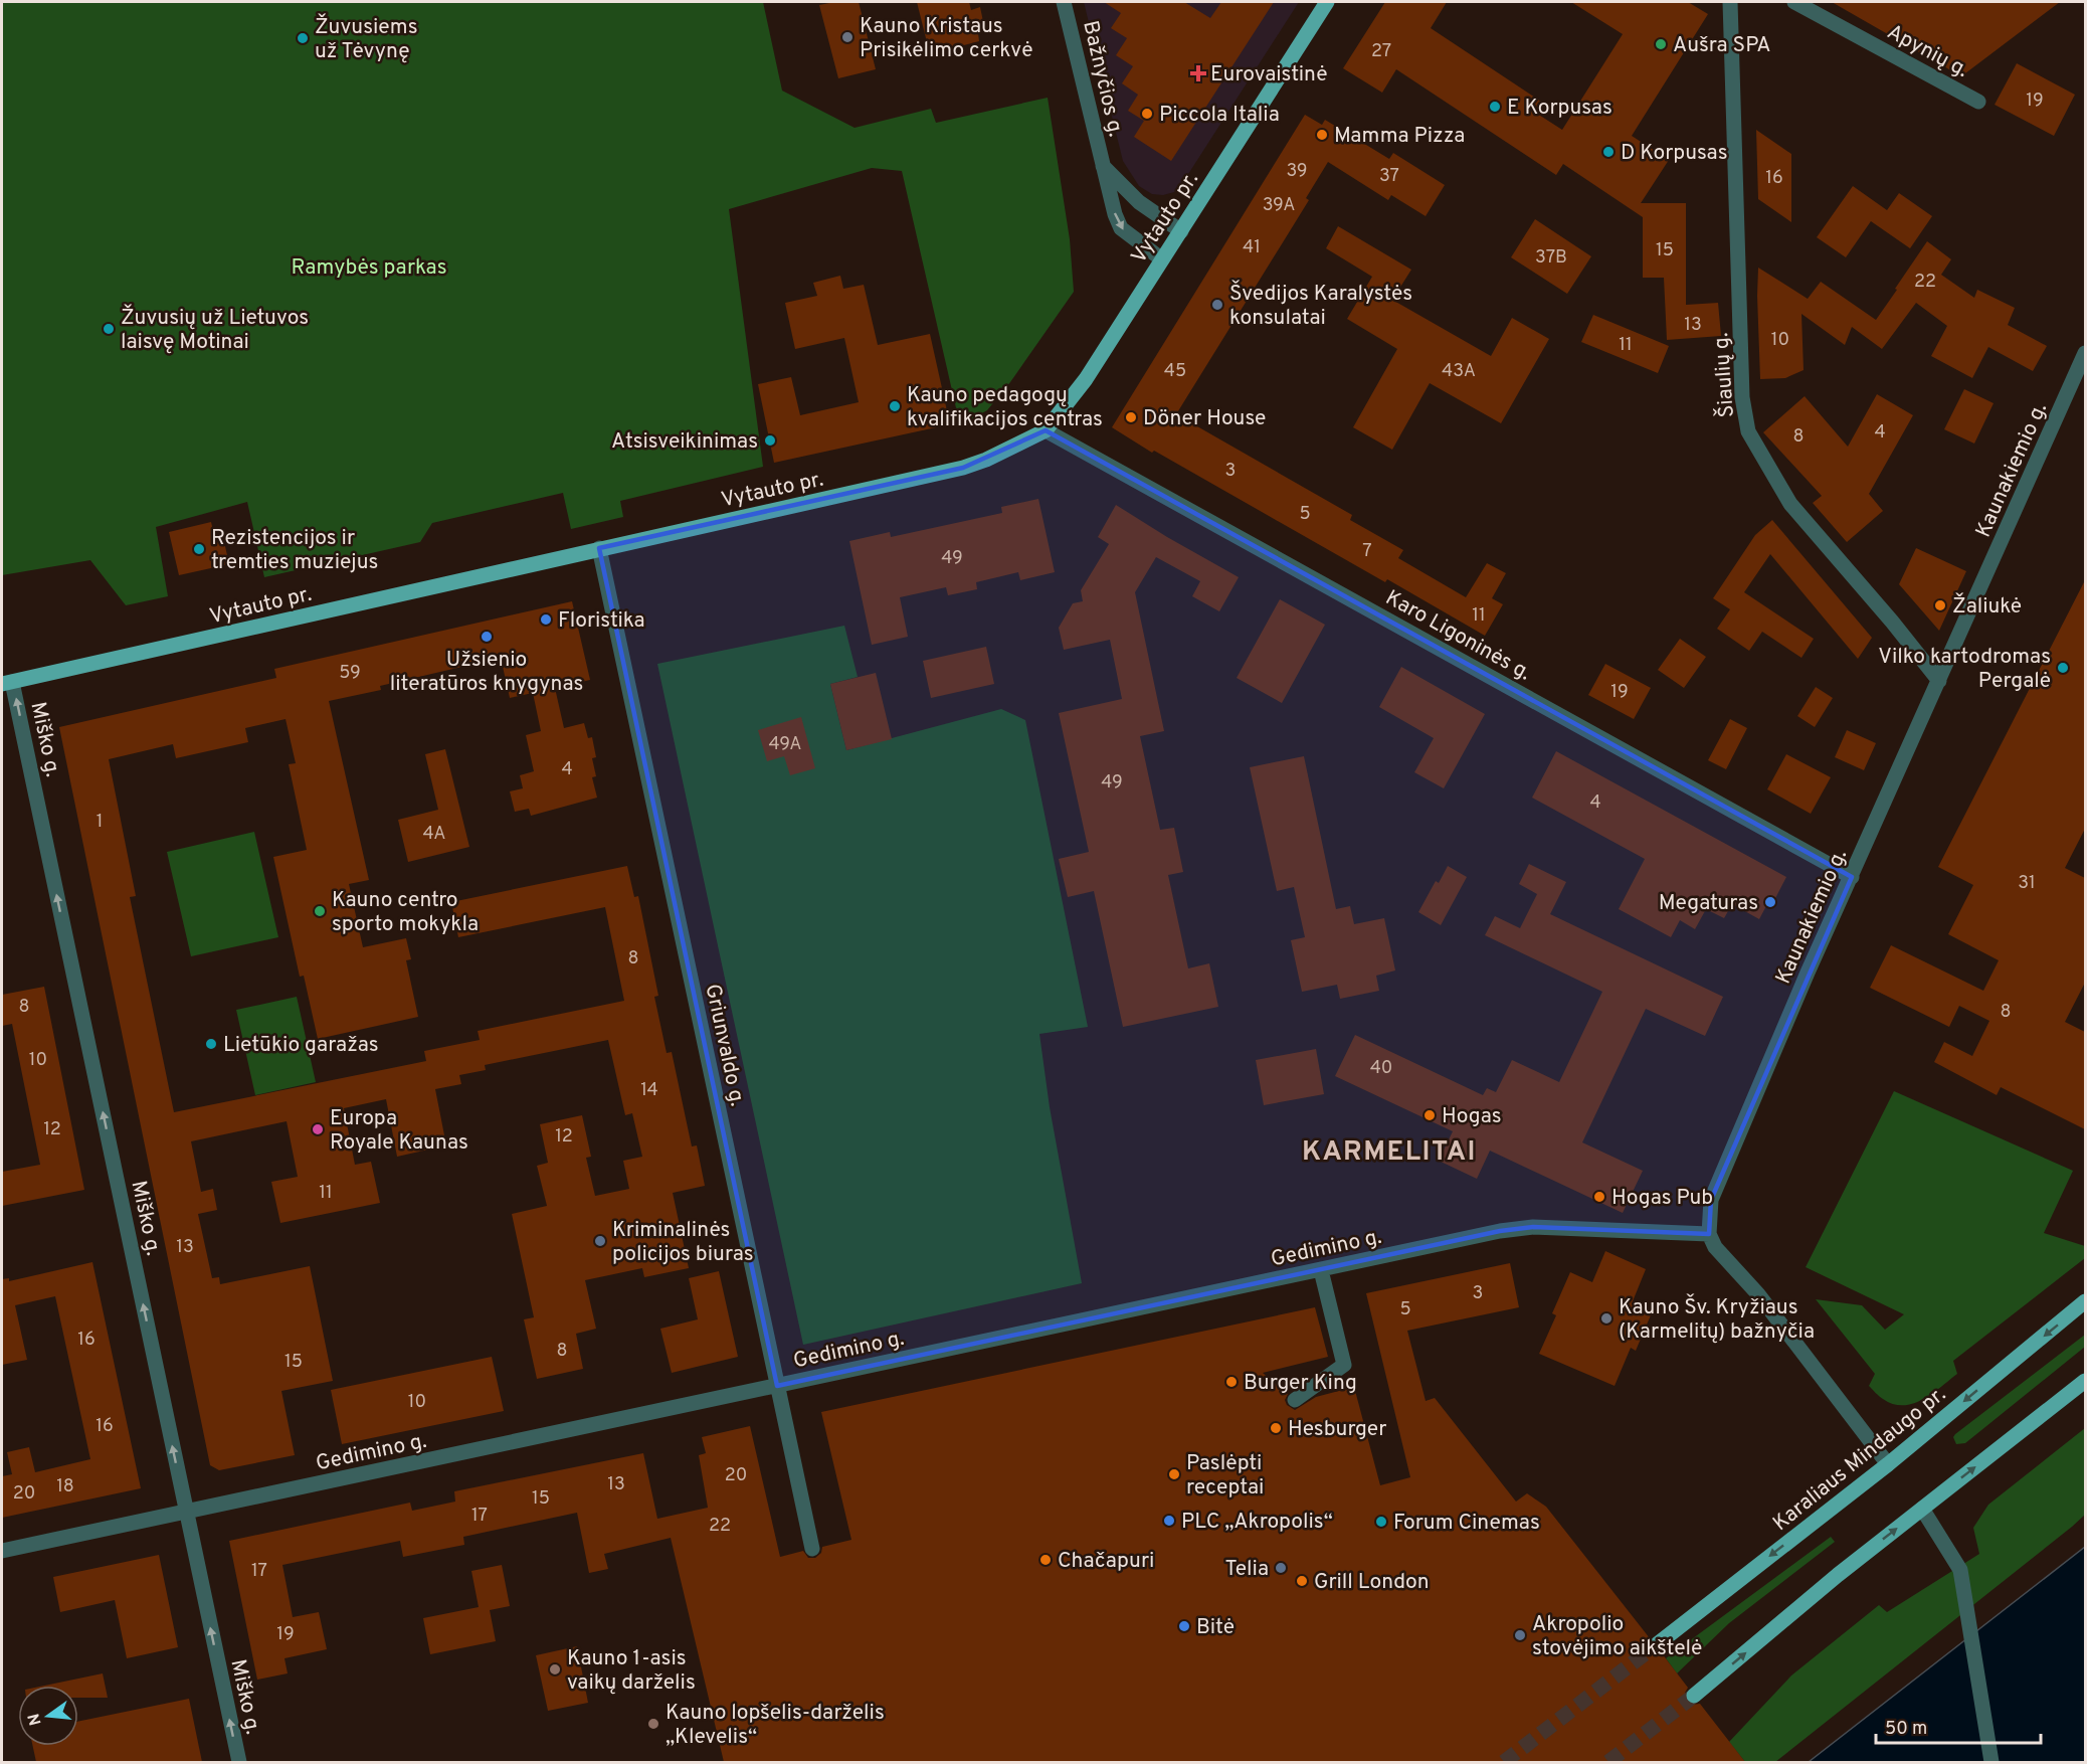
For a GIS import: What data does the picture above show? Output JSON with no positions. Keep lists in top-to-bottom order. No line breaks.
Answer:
{"streets":{"main road":["Vytauto pr.","Karaliaus Mindaugo pr."],"street":["Apynių g.","Bažnyčios g.","Šiaulių g.","Kaunakiemio g.","Karo Ligoninės g.","Miško g.","Griunvaldo g.","Gedimino g."]},"crossings":[["Bažnyčios g.","Vytauto pr."],["Vytauto pr.","Karo Ligoninės g."],["Vytauto pr.","Miško g."],["Vytauto pr.","Griunvaldo g."],["Šiaulių g.","Kaunakiemio g."],["Kaunakiemio g.","Karo Ligoninės g."],["Kaunakiemio g.","Gedimino g."],["Miško g.","Gedimino g."],["Griunvaldo g.","Gedimino g."]],"one_way":["Miško g."],"districts":["KARMELITAI"],"parks":["Ramybės parkas"],"places":{"other":["Kauno Kristaus Prisikėlimo cerkvė","Žuvusiems už Tėvynę","Aušra SPA","E Korpusas","Piccola Italia","Mamma Pizza","D Korpusas","Švedijos Karalystės konsulatai","Žuvusių už Lietuvos laisvę Motinai","Kauno pedagogų kvalifikacijos centras","Döner House","Atsisveikinimas","Rezistencijos ir tremties muziejus","Žaliukė","Floristika","Užsienio literatūros knygynas","Vilko kartodromas Pergalė","Megaturas","Kauno centro sporto mokykla","Lietūkio garažas","Hogas","Europa Royale Kaunas","Hogas Pub","Kriminalinės policijos biuras","Kauno Šv. Kryžiaus (Karmelitų) bažnyčia","Burger King","Hesburger","Paslėpti receptai","PLC „Akropolis“","Forum Cinemas","Chačapuri","Telia","Grill London","Bitė","Akropolio stovėjimo aikštelė","Kauno 1-asis vaikų darželis","Kauno lopšelis-darželis „Klevelis“"],"health":["Eurovaistinė"]},"house_numbers":["27","19","39","37","16","39A","41","15","37B","22","13","10","11","45","43A","4","8","3","5","7","49","11","59","19","49A","4","49","4","1","4A","31","8","8","8","10","40","14","12","12","11","13","3","5","16","8","15","10","16","20","13","18","20","15","17","22","17","19"],"scale_bar":"50 m","north":"left"}
